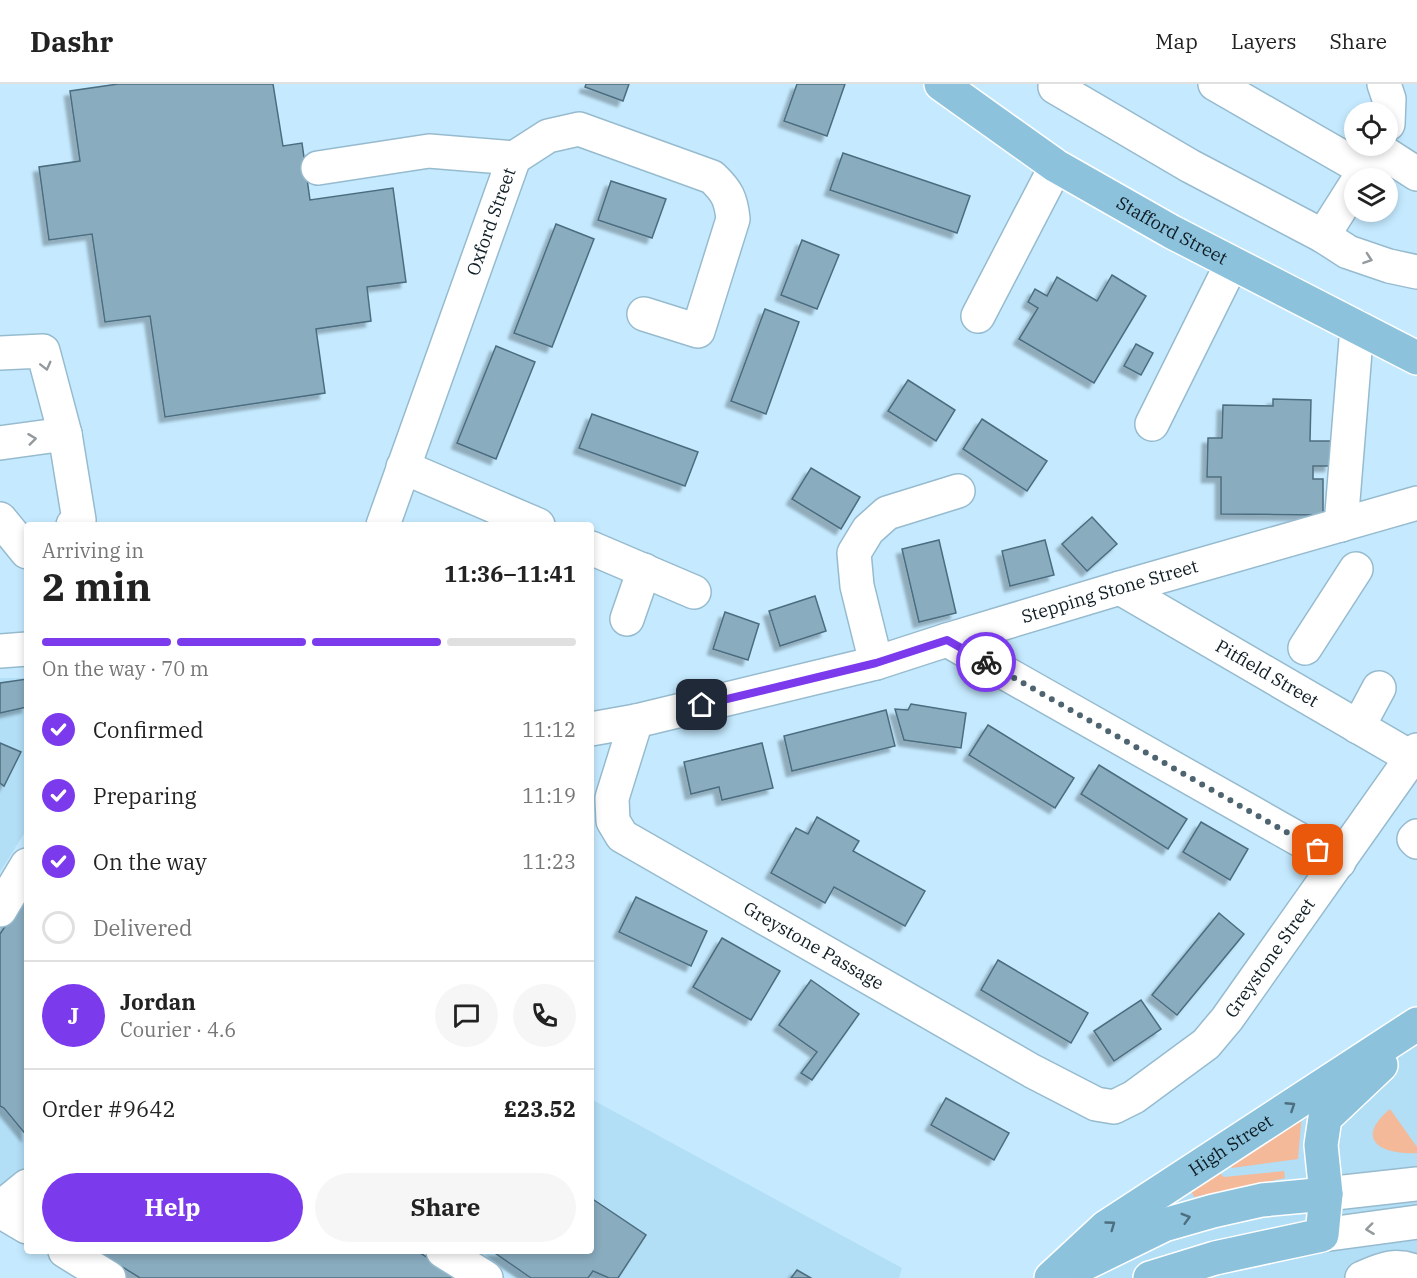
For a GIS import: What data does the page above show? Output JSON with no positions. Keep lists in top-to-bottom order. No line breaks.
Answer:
{"streets":{"main road":["Stafford Street","High Street"],"street":["Oxford Street","Stepping Stone Street","Pitfield Street","Greystone Passage","Greystone Street"]},"crossings":[["Stepping Stone Street","Pitfield Street"],["Stepping Stone Street","Greystone Passage"],["Pitfield Street","Greystone Street"],["Greystone Passage","Greystone Street"]],"page":{"header":"Dashr","nav":["Map","Layers","Share"],"heading":["2 min","Arriving in","11:36–11:41"],"panel":["Jordan","Courier · 4.6","Order #9642","£23.52"],"bar":"On the way · 70 m","list":[["Confirmed","11:12"],["Preparing","11:19"],["On the way","11:23"],"Delivered"],"round":"J","buttons":["Help","Share"]}}
